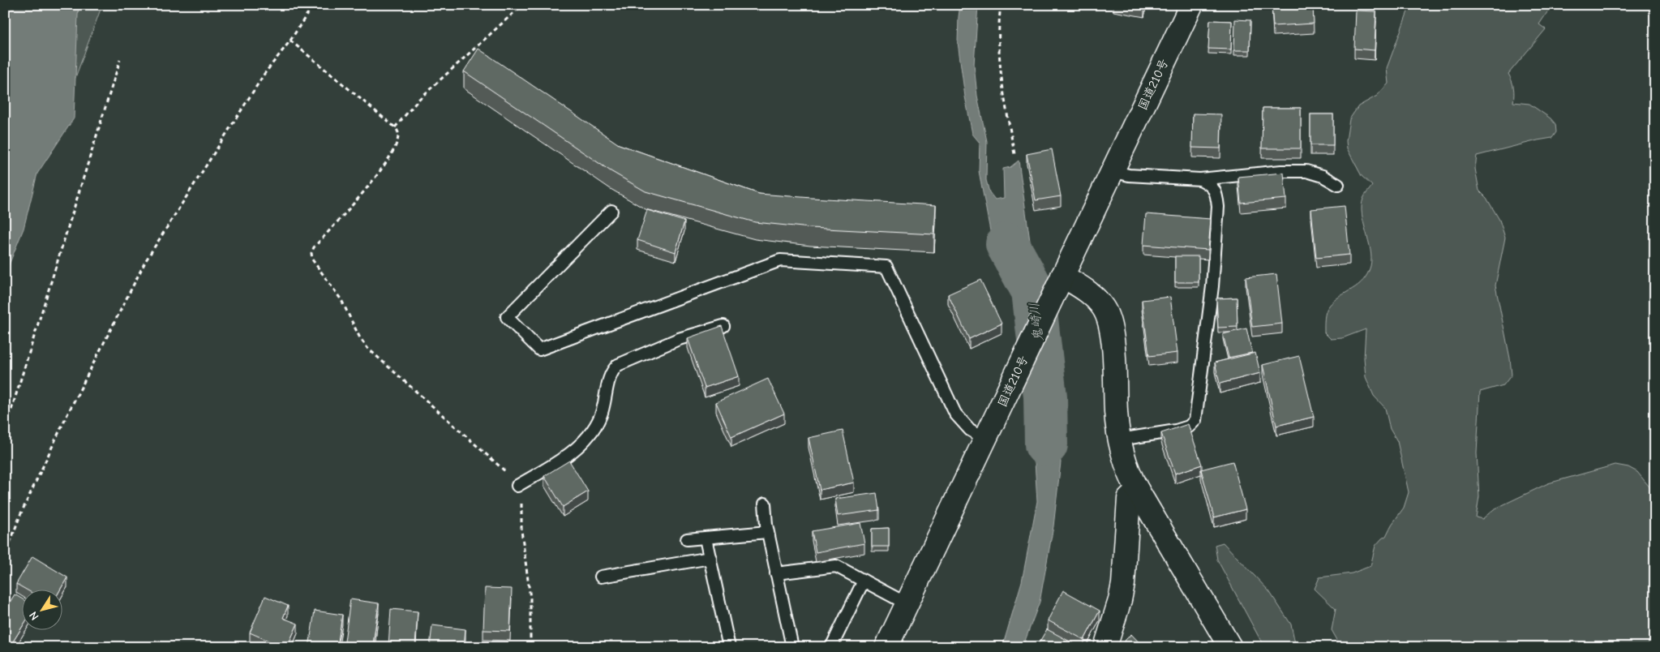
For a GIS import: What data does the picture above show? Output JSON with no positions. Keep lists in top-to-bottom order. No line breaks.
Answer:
{"streets":{"main road":["国道210号"]},"water":["鬼崎川"],"north":"bottom left"}
